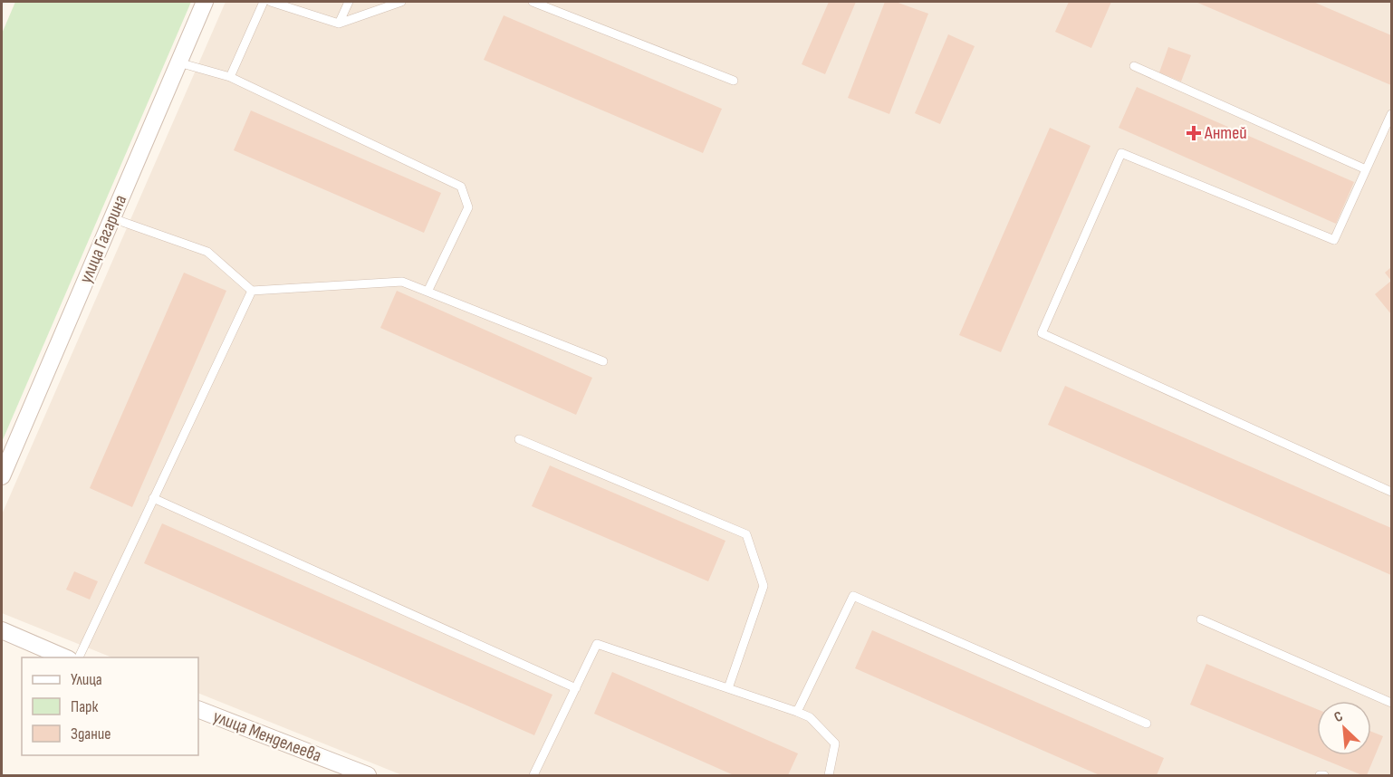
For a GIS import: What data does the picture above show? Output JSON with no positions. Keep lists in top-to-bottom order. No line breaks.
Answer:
{"streets":{"street":["улица Гагарина","улица Менделеева"]},"places":{"health":["Антей"]},"legend":["Улица","Парк","Здание"],"north":"top left"}
